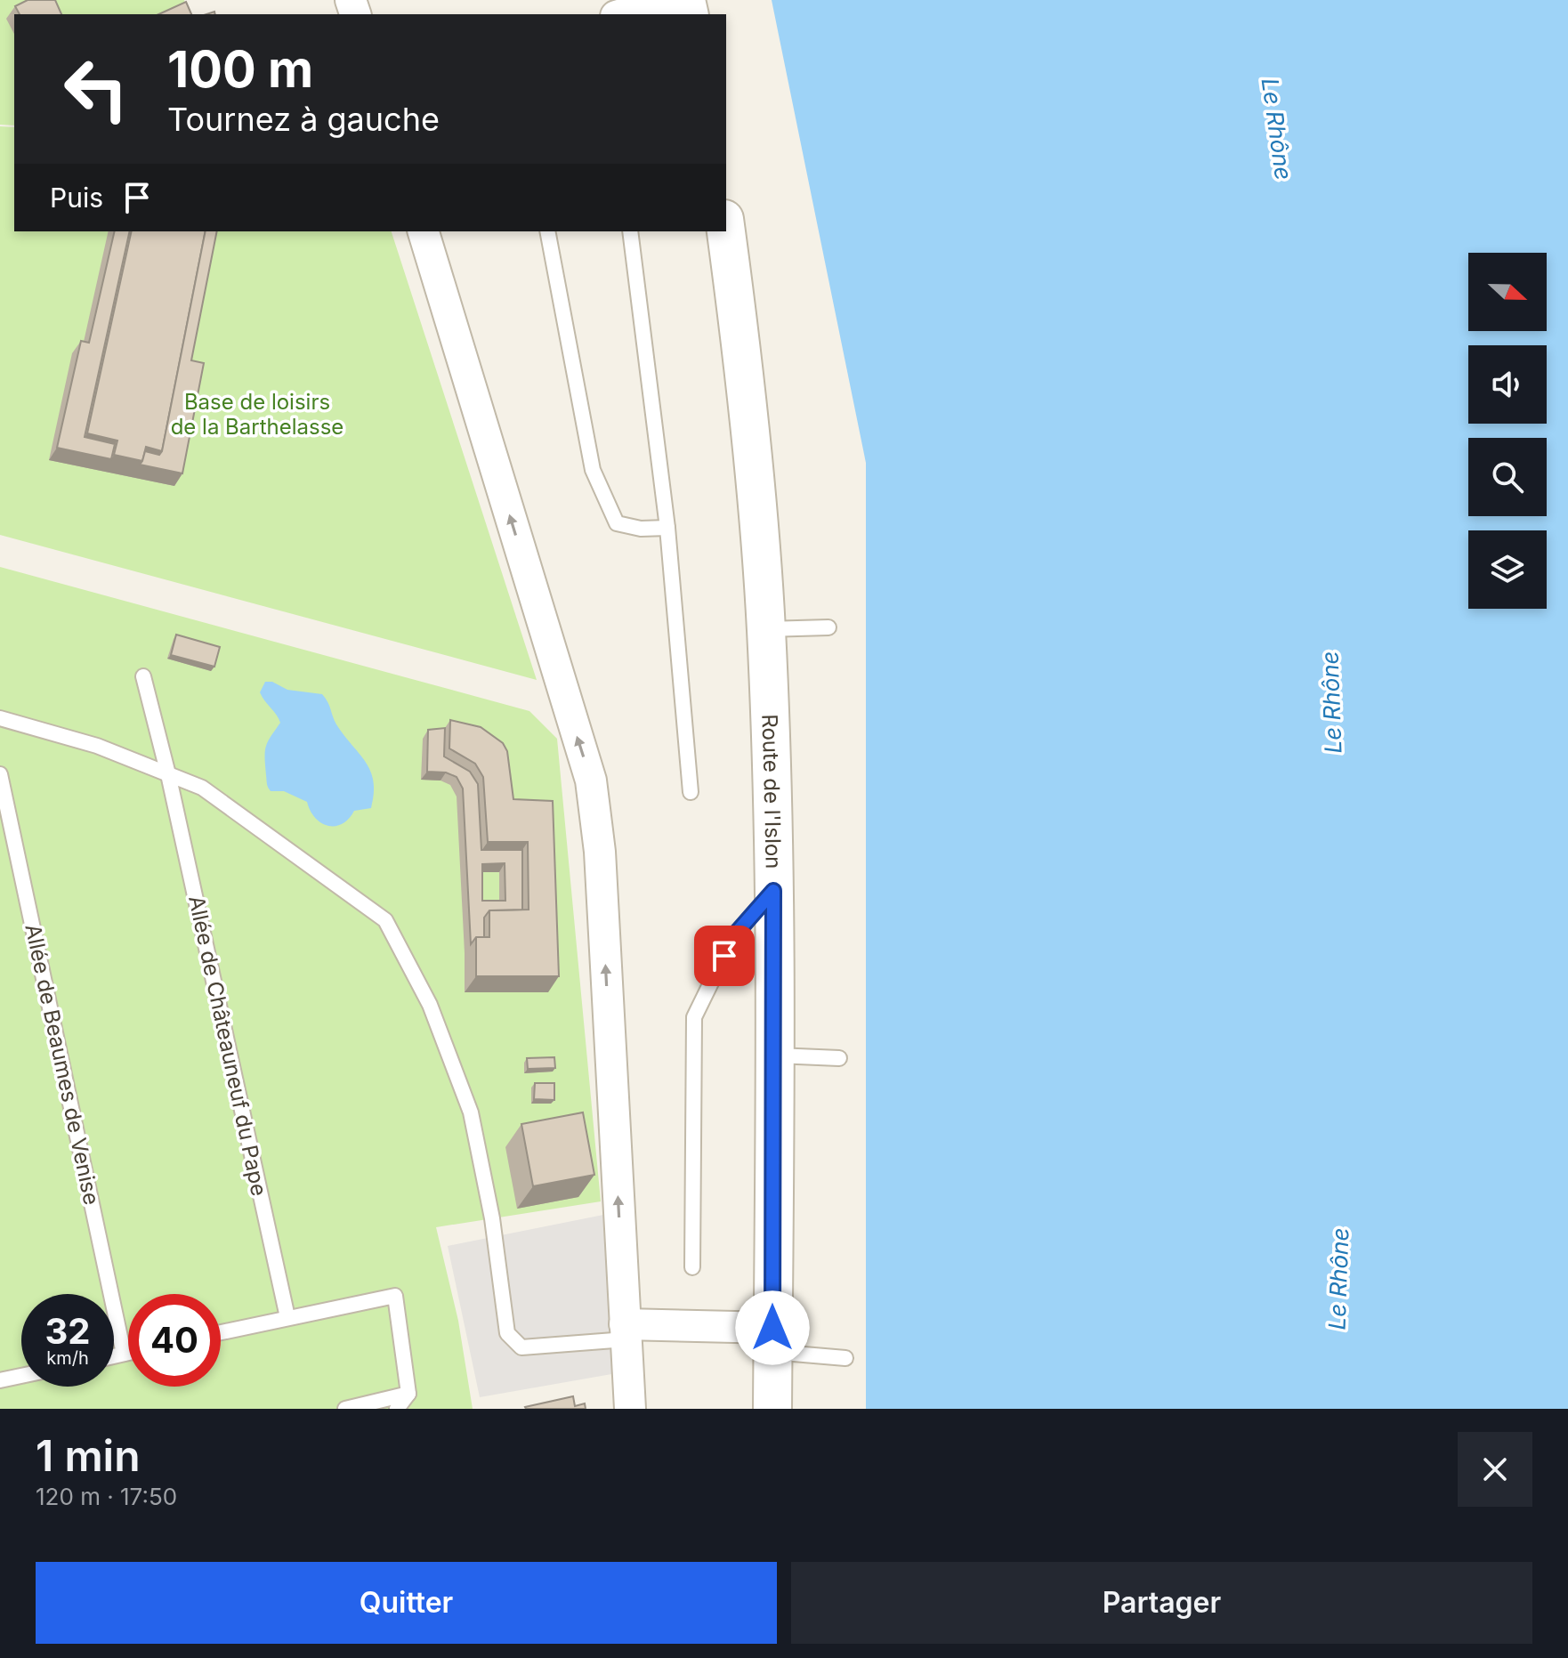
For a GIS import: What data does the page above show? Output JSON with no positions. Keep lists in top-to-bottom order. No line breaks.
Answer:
{"streets":{"street":["Route de l'Islon"],"lane":["Allée de Châteauneuf du Pape","Allée de Beaumes de Venise"]},"water":["Le Rhône"],"parks":["Base de loisirs de la Barthelasse"],"north":"right","page":{"turn":["100 m","Tournez à gauche"],"then":"Puis","speed":"32 km/h","limit":"40","heading":["1 min","120 m · 17:50"],"buttons":["Quitter","Partager"]}}
